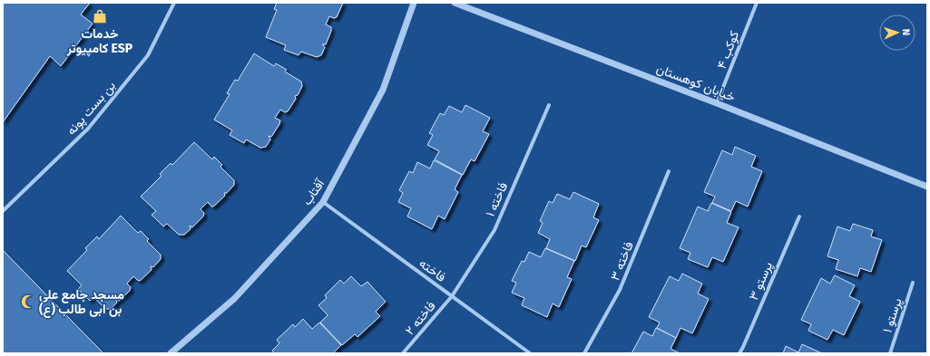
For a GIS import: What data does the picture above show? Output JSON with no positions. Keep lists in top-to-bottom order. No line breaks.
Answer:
{"streets":{"street":["کوکب ۴","خیابان کوهستان","بن بست پونه","آفتاب","فاخته ۱","فاخته ۳","فاخته","پرستو ۳","پرستو ۱","فاخته ۲"]},"crossings":[["کوکب ۴","خیابان کوهستان"],["آفتاب","فاخته"],["فاخته ۱","فاخته"],["فاخته ۱","فاخته ۲"],["فاخته","فاخته ۲"]],"places":{"shop":["خدمات کامپیوتر ESP"],"mosque":["مسجد جامع علی بن ابی طالب (ع)"]},"north":"right"}
